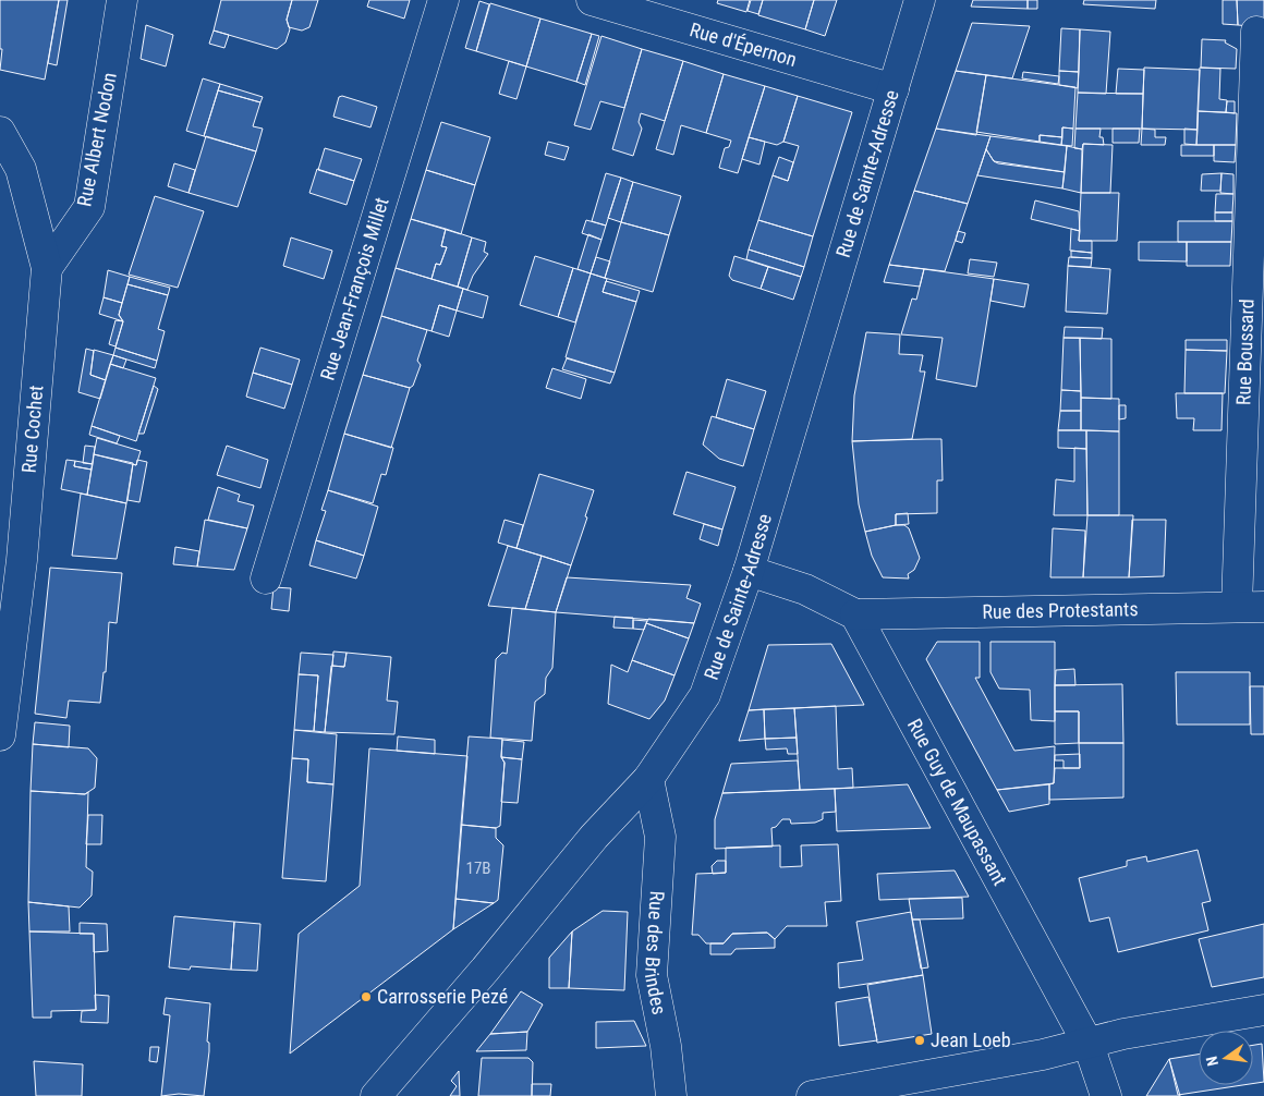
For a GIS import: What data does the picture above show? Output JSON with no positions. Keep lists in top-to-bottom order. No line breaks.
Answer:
{"streets":{"street":["Rue d'Épernon","Rue Albert Nodon","Rue de Sainte-Adresse","Rue Jean-François Millet","Rue Boussard","Rue Cochet","Rue des Protestants","Rue Guy de Maupassant","Rue des Brindes"]},"crossings":[["Rue d'Épernon","Rue de Sainte-Adresse"],["Rue Albert Nodon","Rue Cochet"],["Rue de Sainte-Adresse","Rue des Brindes"],["Rue Boussard","Rue des Protestants"],["Rue des Protestants","Rue Guy de Maupassant"]],"places":["Carrosserie Pezé","Jean Loeb"],"house_numbers":["17B"],"north":"left"}
